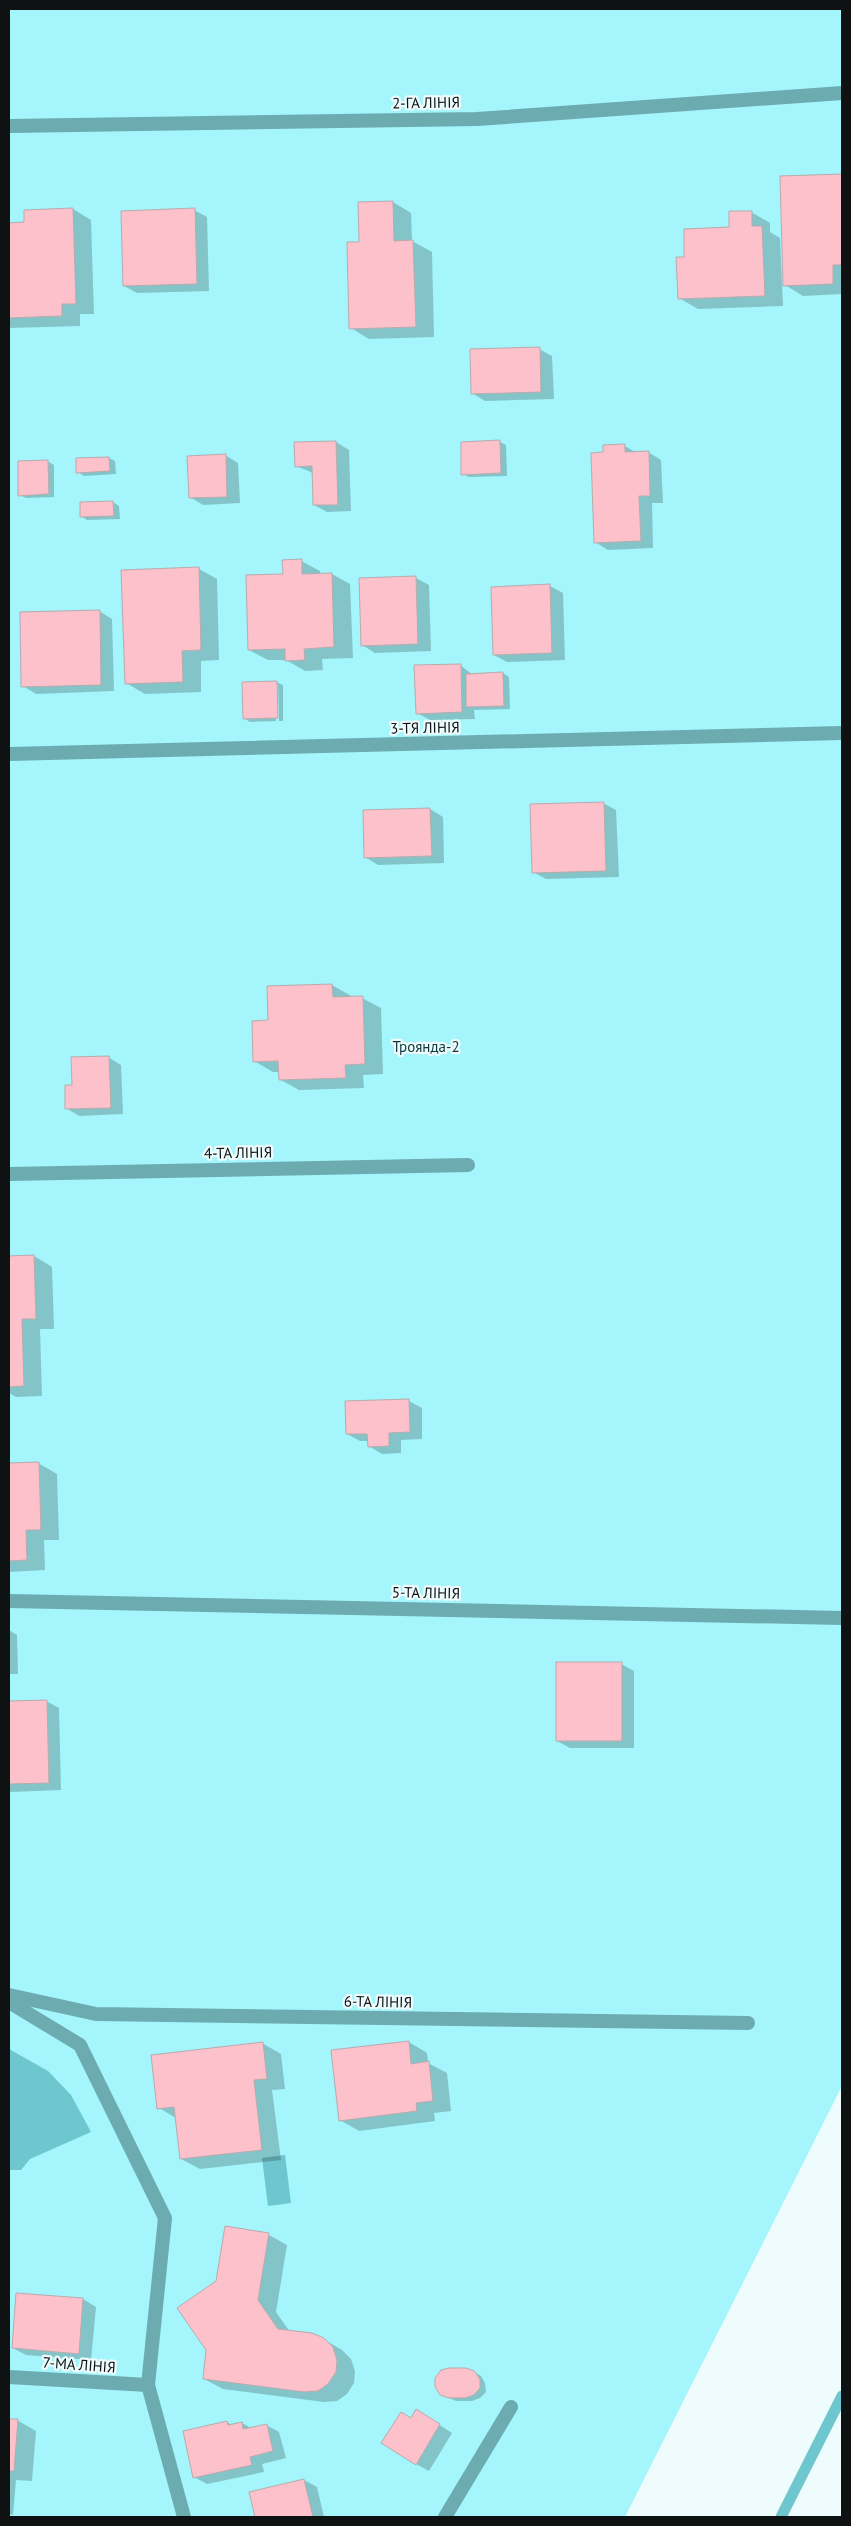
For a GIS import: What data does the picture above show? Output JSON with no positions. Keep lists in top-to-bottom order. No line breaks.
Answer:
{"streets":{"street":["2-ГА ЛІНІЯ","3-ТЯ ЛІНІЯ","4-ТА ЛІНІЯ","5-ТА ЛІНІЯ","6-ТА ЛІНІЯ","7-МА ЛІНІЯ"]},"parks":["Троянда-2"]}
